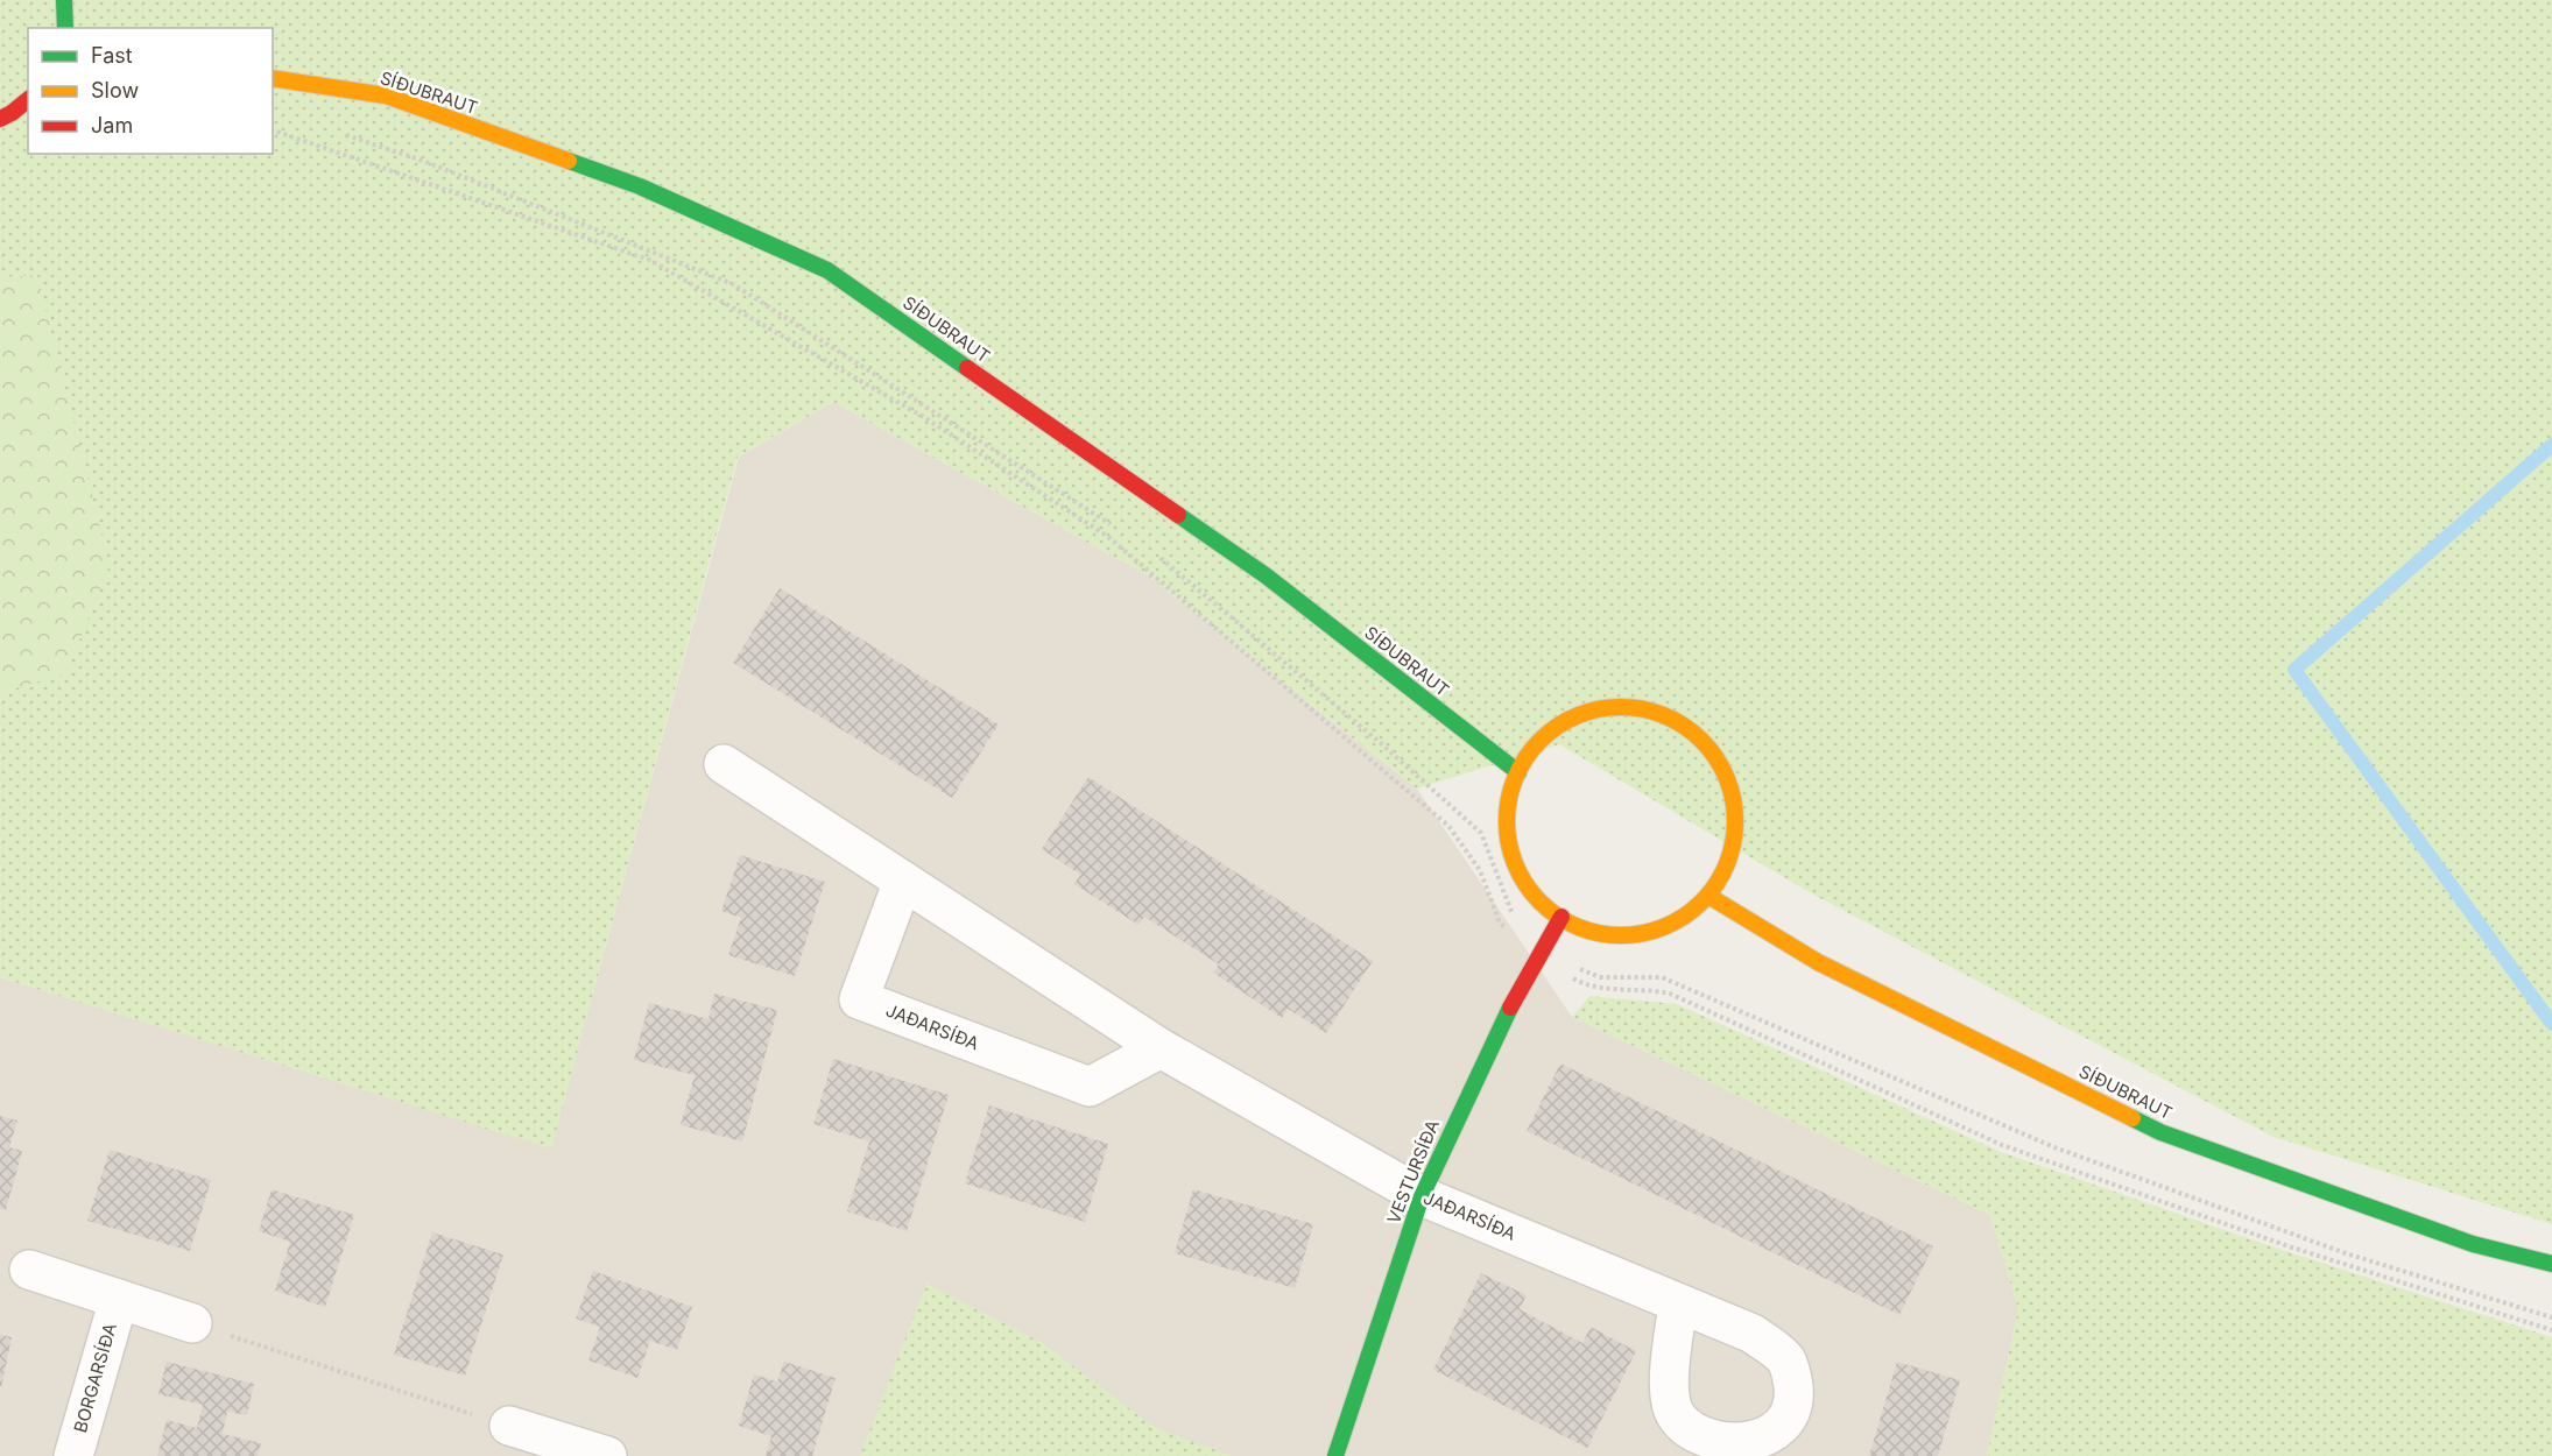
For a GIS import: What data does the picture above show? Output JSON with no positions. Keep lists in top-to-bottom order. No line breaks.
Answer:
{"streets":{"street":["SÍÐUBRAUT","JAÐARSÍÐA","VESTURSÍÐA","BORGARSÍÐA"]},"crossings":[["SÍÐUBRAUT","VESTURSÍÐA"],["JAÐARSÍÐA","VESTURSÍÐA"]],"legend":["Fast","Slow","Jam"]}
